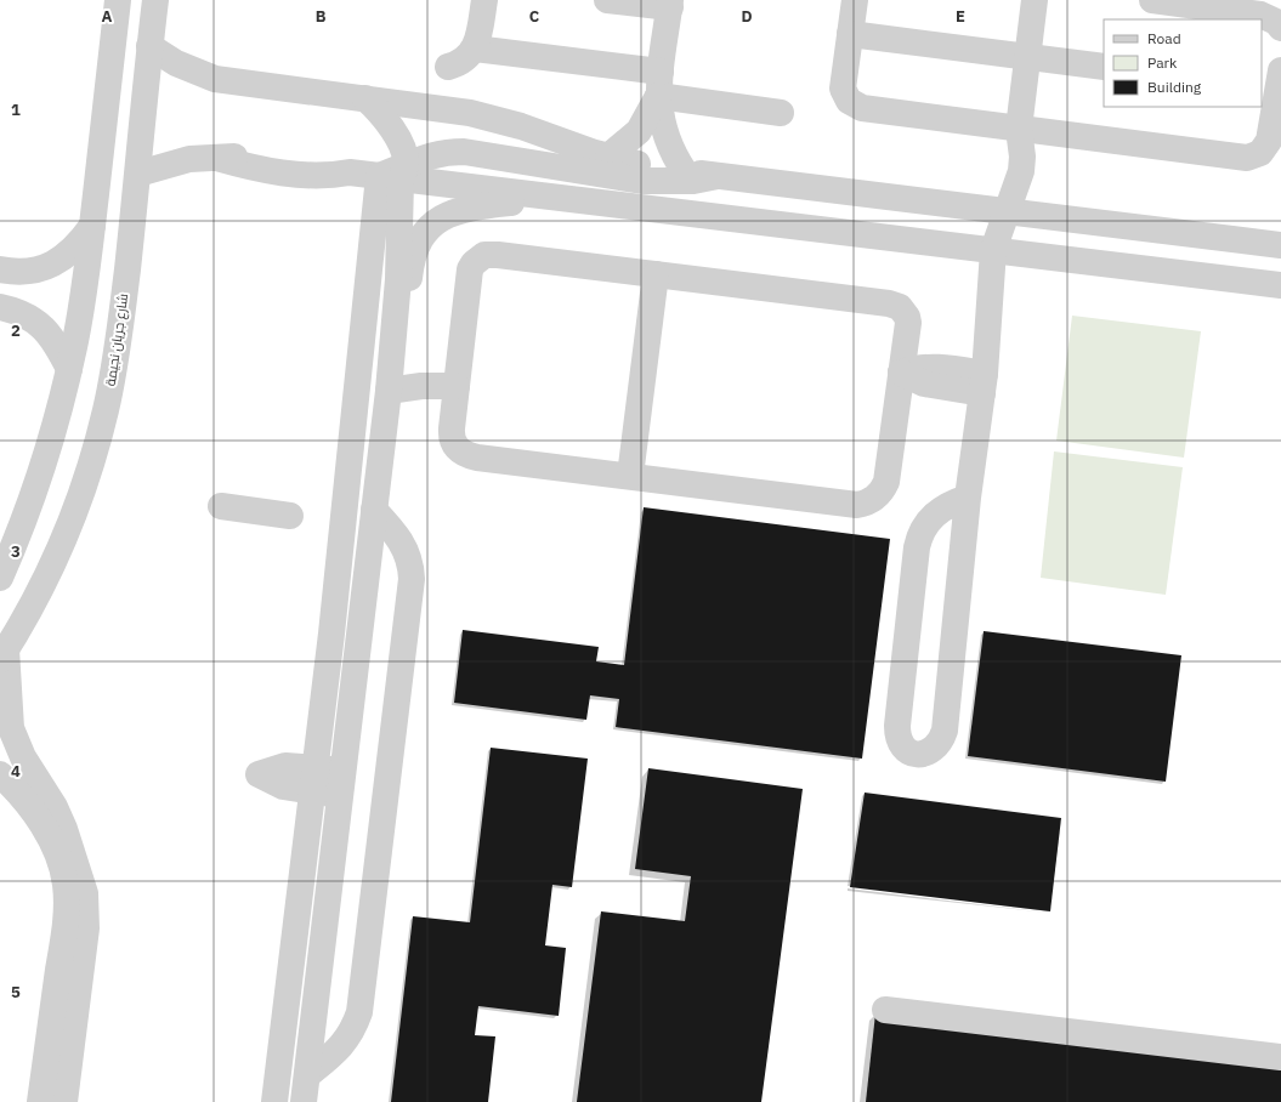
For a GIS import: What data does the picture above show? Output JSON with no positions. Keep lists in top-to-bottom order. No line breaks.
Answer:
{"streets":{"street":["شارع جريان نجيمة"]},"legend":["Road","Park","Building"],"grid":{"columns":["A","B","C","D","E"],"rows":["1","2","3","4","5"]}}
